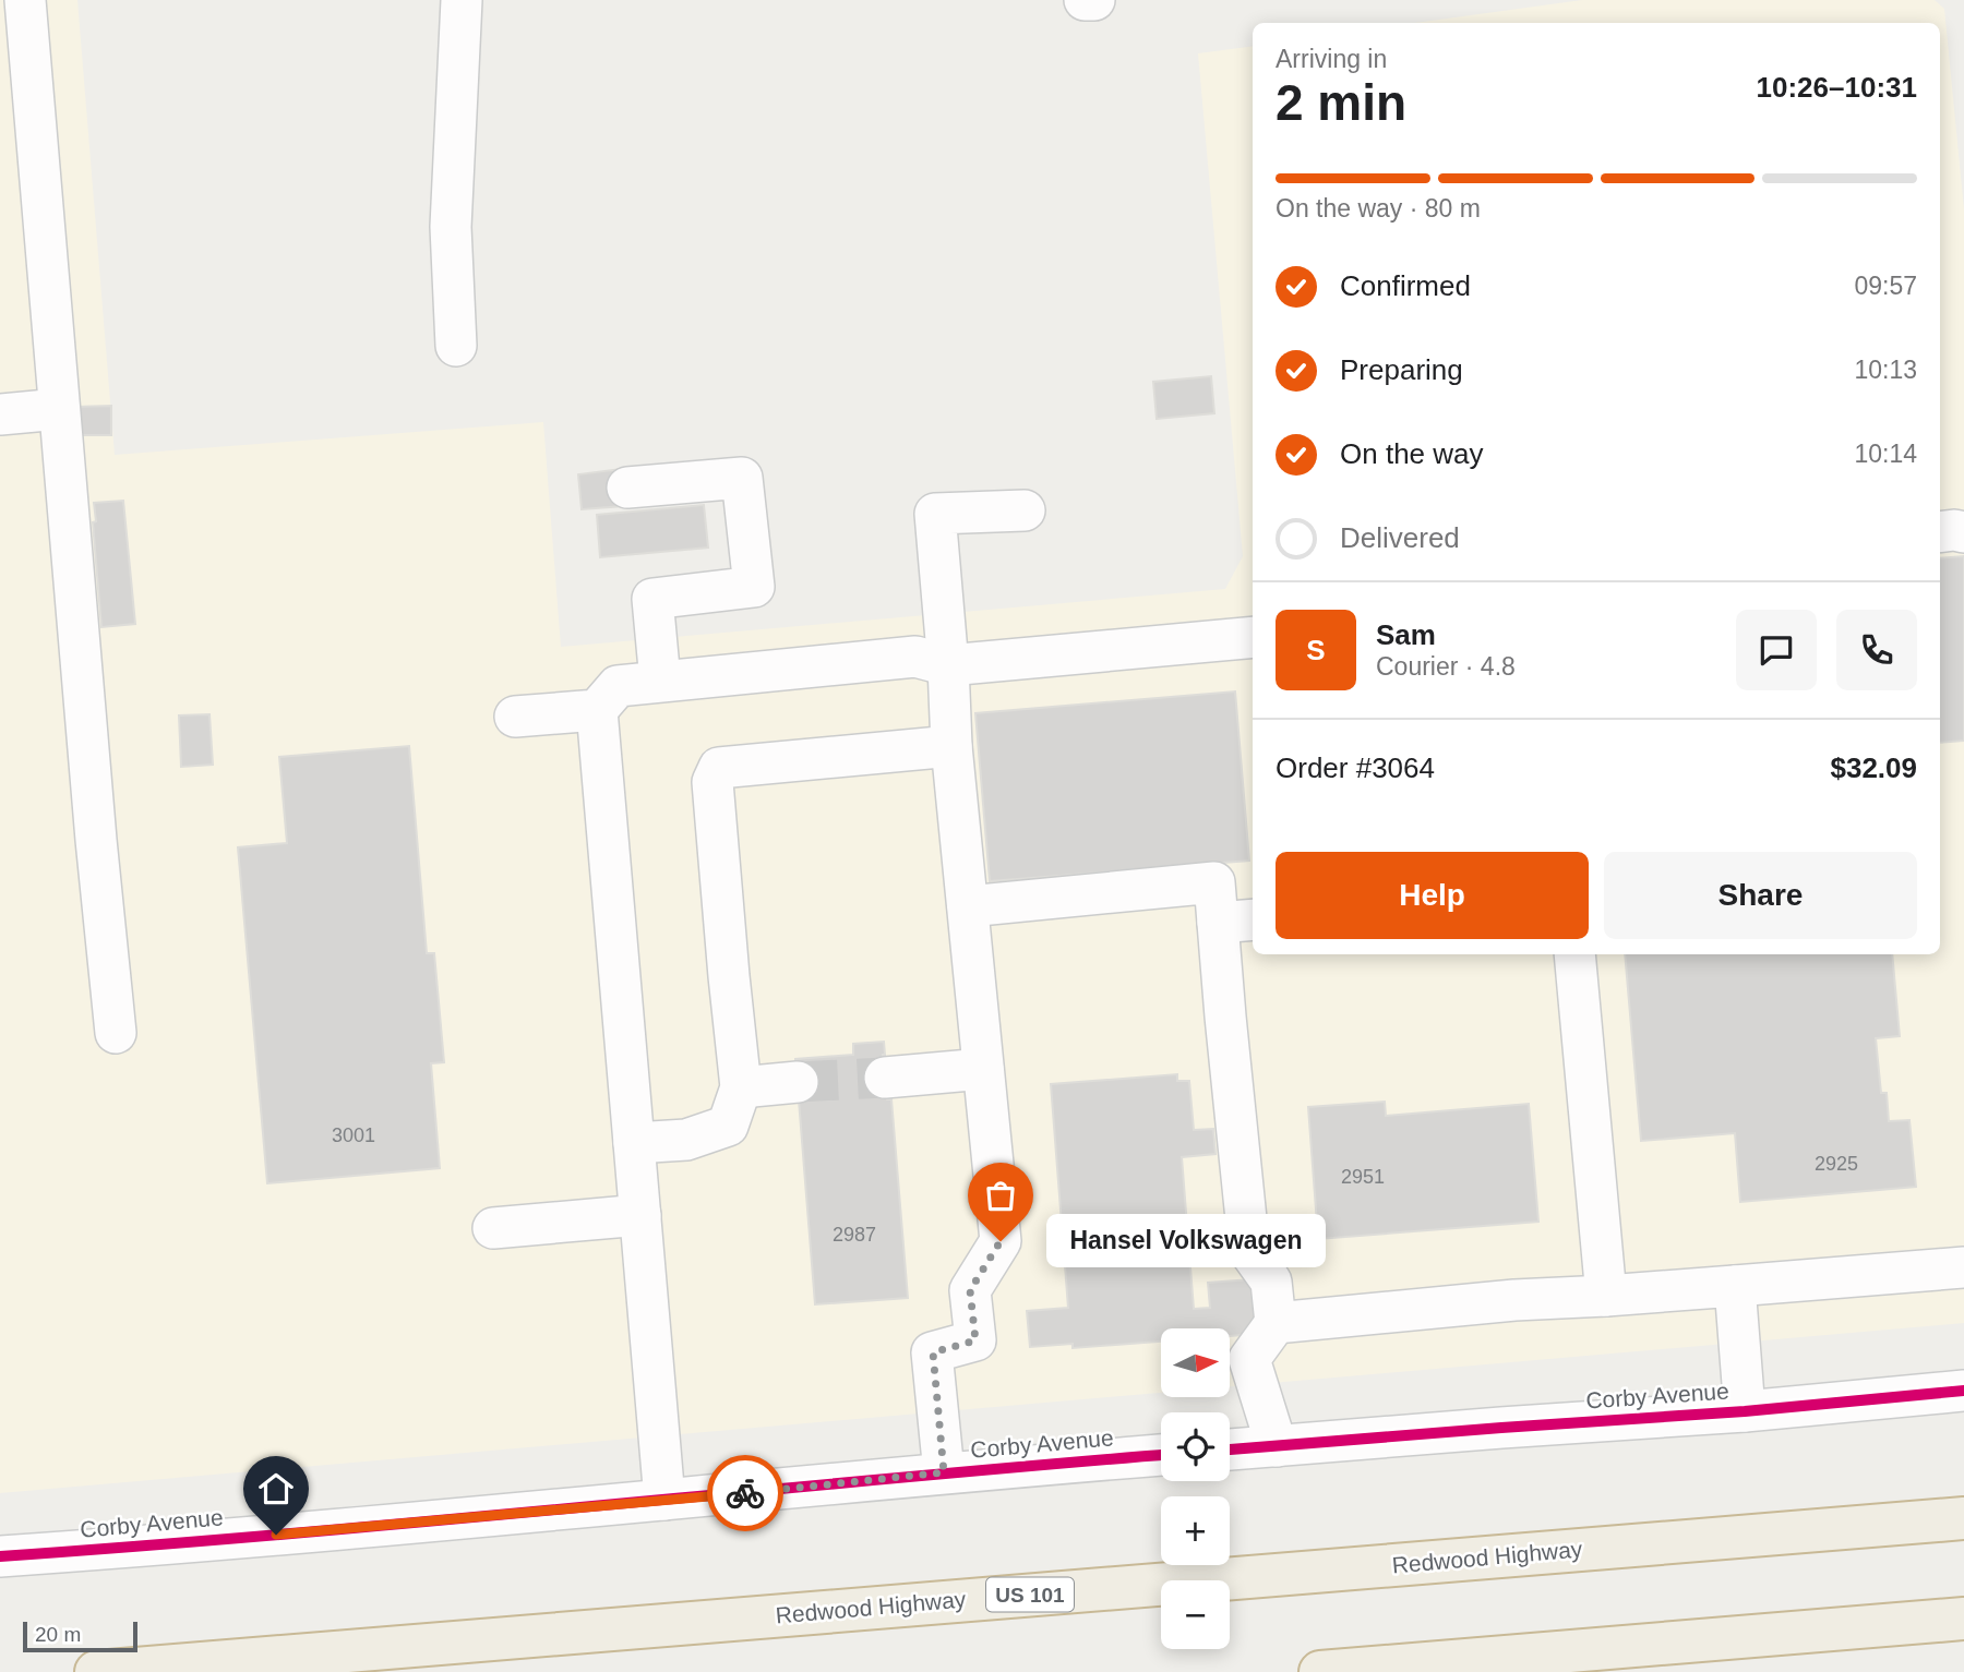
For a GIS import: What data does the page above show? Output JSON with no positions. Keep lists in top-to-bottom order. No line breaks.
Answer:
{"streets":{"highway":["Redwood Highway","US 101"],"street":["Corby Avenue"]},"places":["Hansel Volkswagen"],"house_numbers":["3001","2925","2951","2987"],"scale_bar":"20 m","north":"right","page":{"heading":["2 min","Arriving in","10:26–10:31"],"panel":["Sam","Courier · 4.8","Order #3064","$32.09"],"bar":"On the way · 80 m","list":[["Confirmed","09:57"],["Preparing","10:13"],["On the way","10:14"],"Delivered"],"round":"S","buttons":["Help","Share"],"bubble":"Hansel Volkswagen","map_buttons":["+","−"],"scale":"20 m"}}
